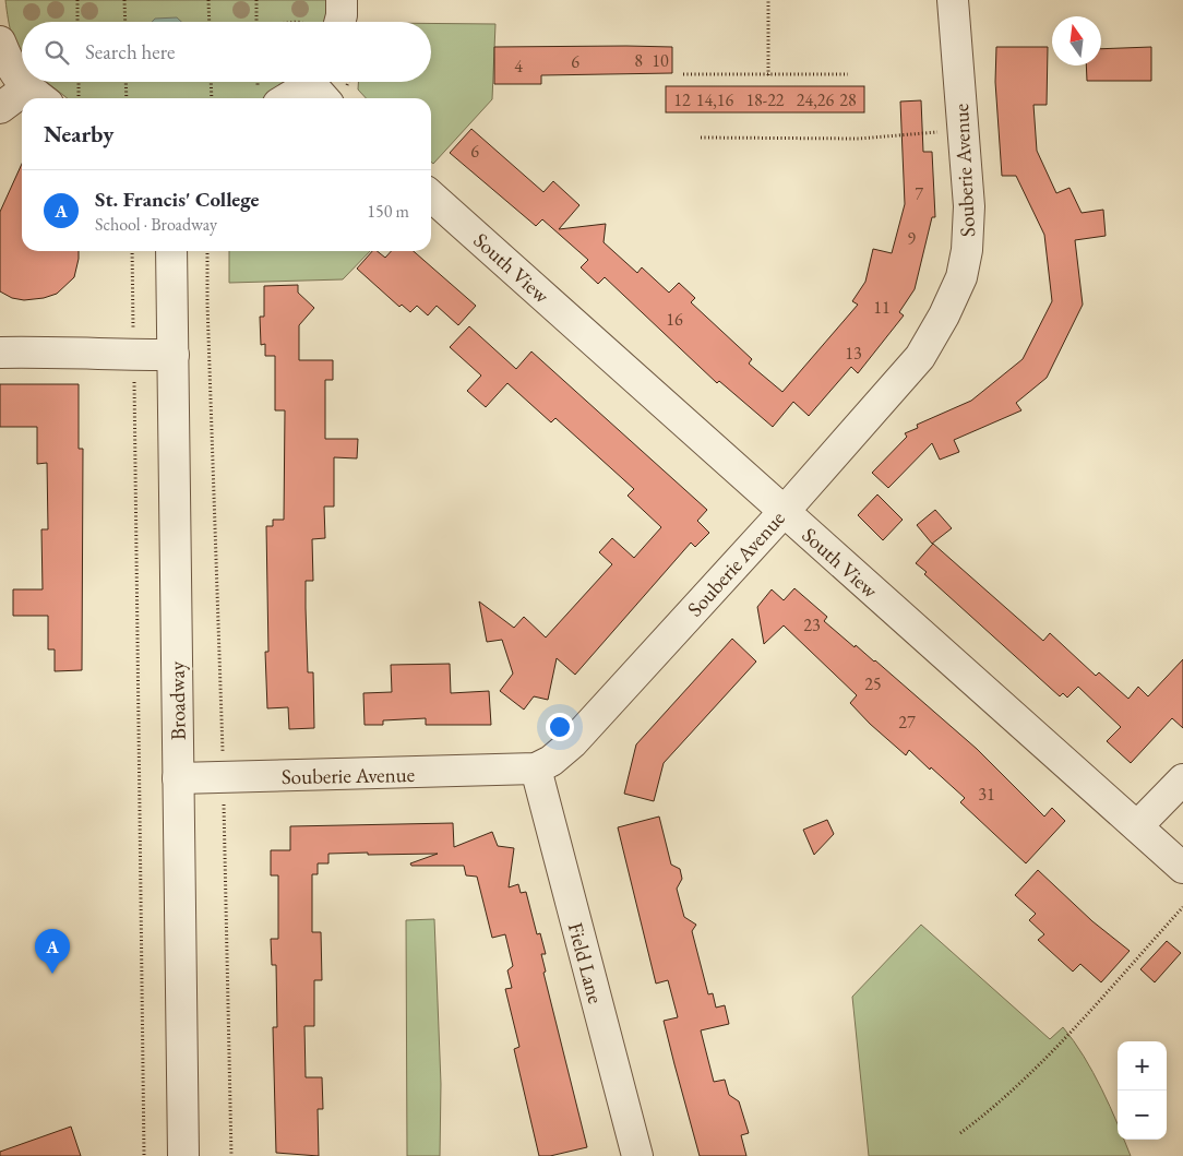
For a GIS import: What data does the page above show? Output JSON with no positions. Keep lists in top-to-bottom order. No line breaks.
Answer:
{"streets":{"street":["Souberie Avenue","South View","Broadway","Field Lane"]},"crossings":[["Souberie Avenue","South View"],["Souberie Avenue","Broadway"],["Souberie Avenue","Field Lane"]],"house_numbers":["8","10","6","4","12","14,16","18-22","24,26","28","6","7","9","11","16","13","23","25","27","31"],"north":"top","page":{"search":"Search here","heading":"Nearby","list":[{"mark":"A","name":"St. Francis' College","note":"School · Broadway","value":"150 m"}],"pins":"A","map_buttons":["+","−"]}}
